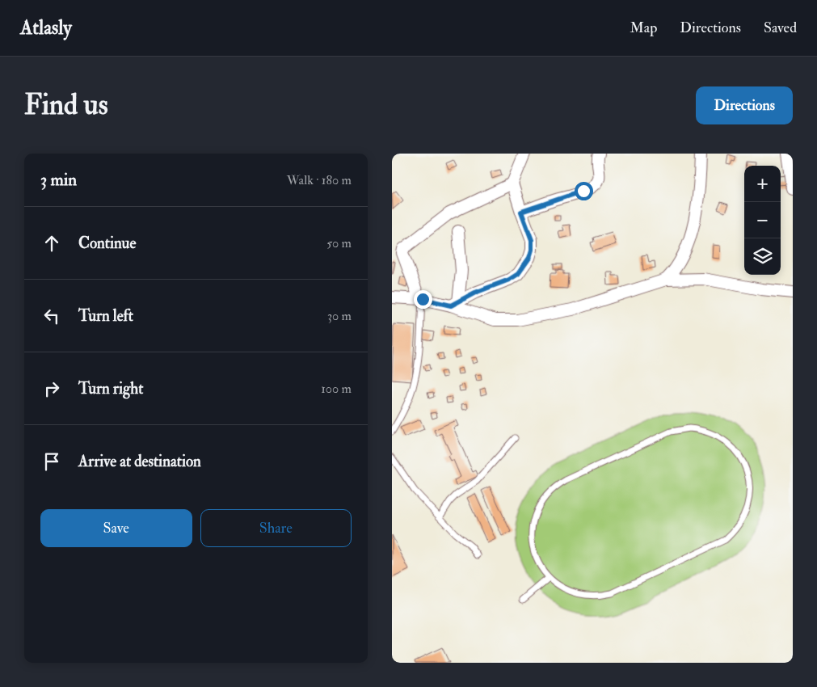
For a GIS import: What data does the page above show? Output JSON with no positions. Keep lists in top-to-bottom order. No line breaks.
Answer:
{"page":{"header":"Atlasly","nav":["Map","Directions","Saved"],"buttons":["Directions",["Save","Share"]],"title":"Find us","heading":["3 min","Walk · 180 m"],"map_buttons":["+","−"],"list":[["Continue","50 m"],["Turn left","30 m"],["Turn right","100 m"],"Arrive at destination"]}}
